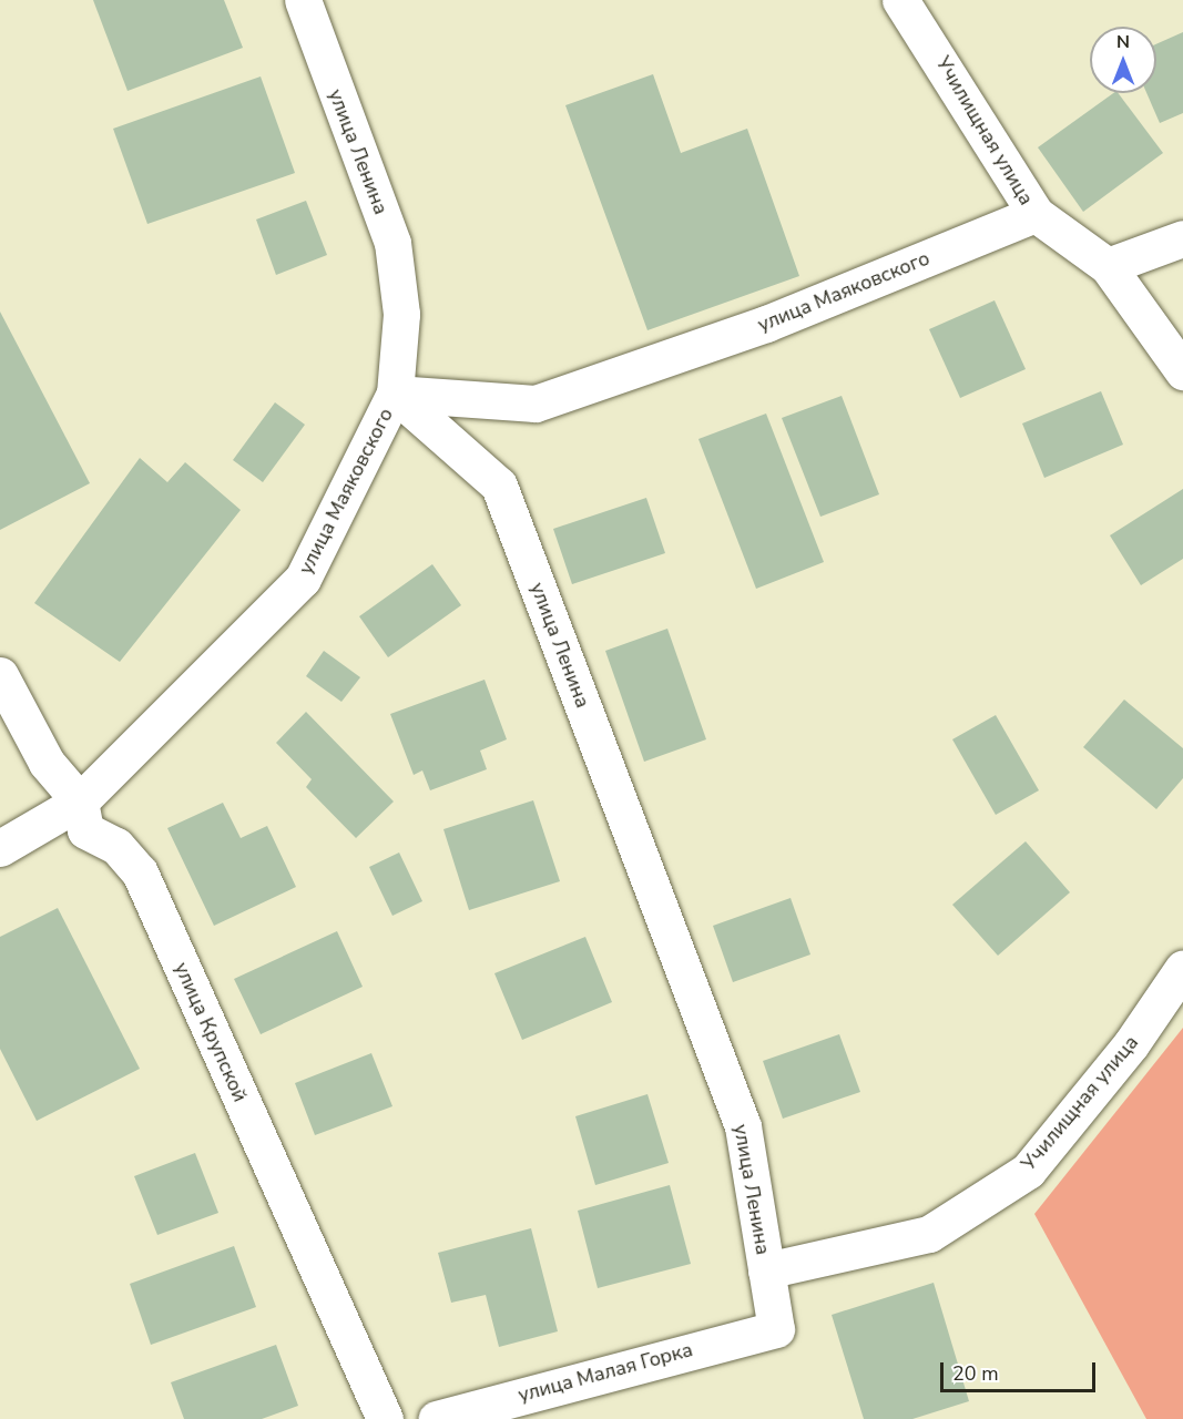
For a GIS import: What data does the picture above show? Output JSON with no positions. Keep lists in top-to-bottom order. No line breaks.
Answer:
{"streets":{"street":["Училищная улица","улица Ленина","улица Маяковского","улица Крупской","улица Малая Горка"]},"crossings":[["Училищная улица","улица Ленина"],["Училищная улица","улица Маяковского"],["улица Ленина","улица Маяковского"],["улица Ленина","улица Малая Горка"],["улица Маяковского","улица Крупской"]],"scale_bar":"20 m","north":"top"}
